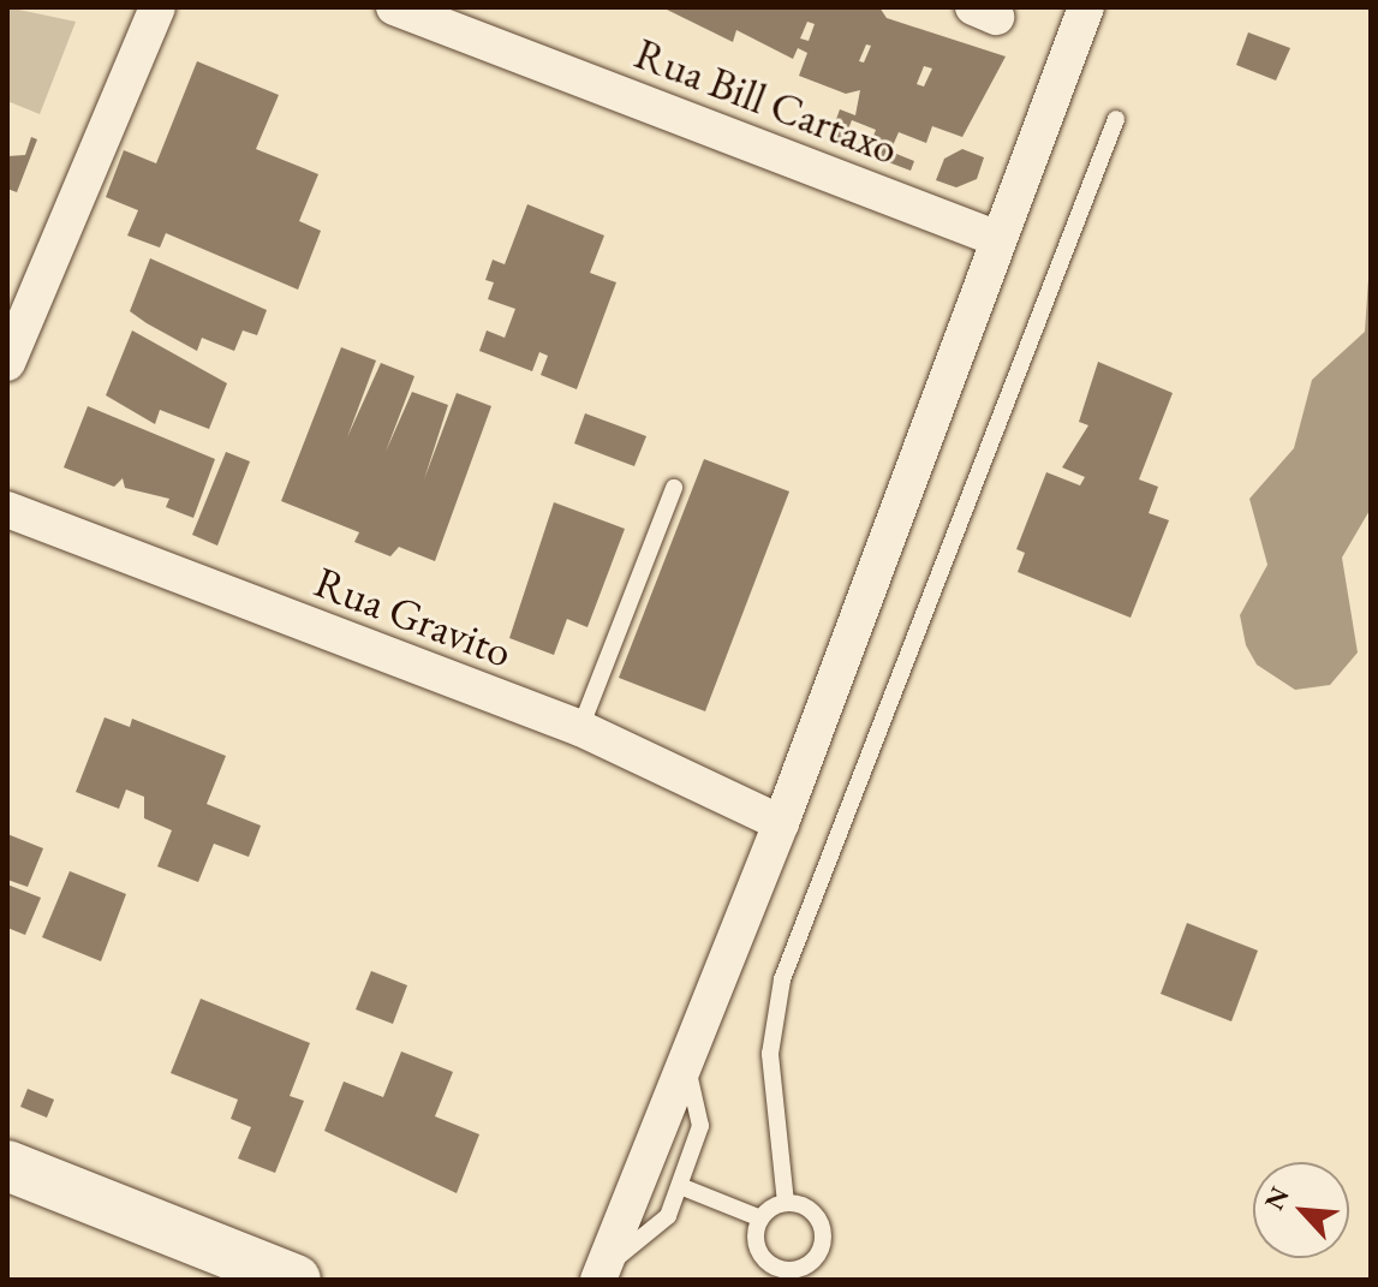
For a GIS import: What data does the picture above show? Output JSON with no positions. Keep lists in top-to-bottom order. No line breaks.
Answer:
{"streets":{"street":["Rua Bill Cartaxo","Rua Gravito"]},"north":"top left"}
